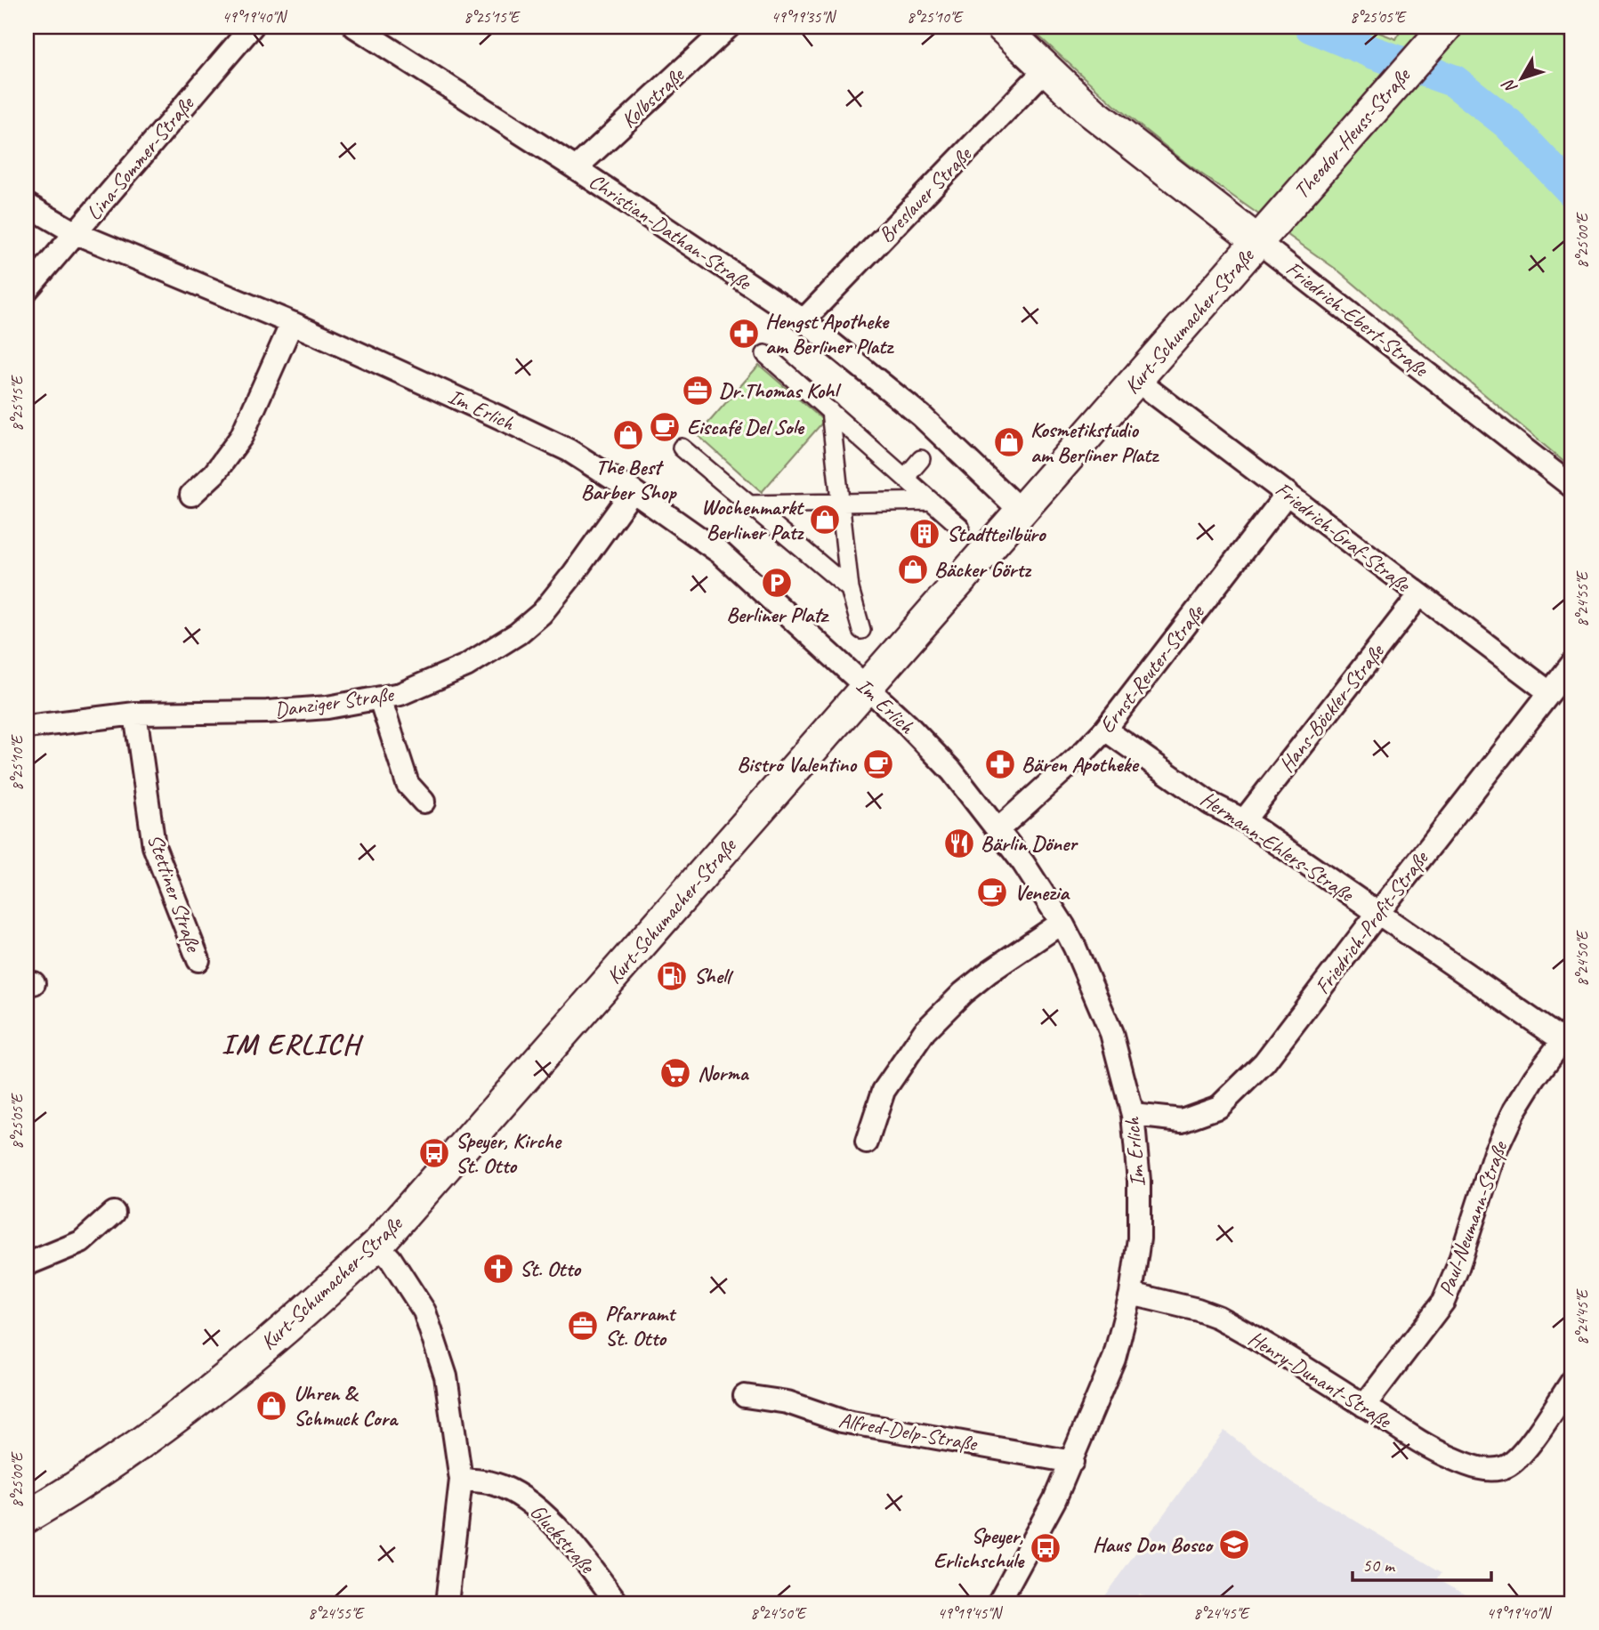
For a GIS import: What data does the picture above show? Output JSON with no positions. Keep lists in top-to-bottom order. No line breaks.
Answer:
{"streets":{"main road":["Theodor-Heuss-Straße","Friedrich-Ebert-Straße","Kurt-Schumacher-Straße"],"street":["Kolbstraße","Lina-Sommer-Straße","Breslauer Straße","Christian-Dathan-Straße","Im Erlich","Friedrich-Graf-Straße","Ernst-Reuter-Straße","Danziger Straße","Hans-Böckler-Straße","Hermann-Ehlers-Straße","Stettiner Straße","Friedrich-Profit-Straße","Paul-Neumann-Straße","Henry-Dunant-Straße","Alfred-Delp-Straße","Gluckstraße"]},"crossings":[["Kolbstraße","Christian-Dathan-Straße"],["Theodor-Heuss-Straße","Friedrich-Ebert-Straße"],["Theodor-Heuss-Straße","Kurt-Schumacher-Straße"],["Lina-Sommer-Straße","Im Erlich"],["Breslauer Straße","Christian-Dathan-Straße"],["Breslauer Straße","Friedrich-Ebert-Straße"],["Christian-Dathan-Straße","Kurt-Schumacher-Straße"],["Friedrich-Ebert-Straße","Kurt-Schumacher-Straße"],["Kurt-Schumacher-Straße","Im Erlich"],["Kurt-Schumacher-Straße","Friedrich-Graf-Straße"],["Im Erlich","Ernst-Reuter-Straße"],["Im Erlich","Danziger Straße"],["Im Erlich","Friedrich-Profit-Straße"],["Im Erlich","Henry-Dunant-Straße"],["Im Erlich","Alfred-Delp-Straße"],["Friedrich-Graf-Straße","Ernst-Reuter-Straße"],["Friedrich-Graf-Straße","Hans-Böckler-Straße"],["Friedrich-Graf-Straße","Friedrich-Profit-Straße"],["Ernst-Reuter-Straße","Hermann-Ehlers-Straße"],["Danziger Straße","Stettiner Straße"],["Hans-Böckler-Straße","Hermann-Ehlers-Straße"],["Hermann-Ehlers-Straße","Friedrich-Profit-Straße"],["Hermann-Ehlers-Straße","Paul-Neumann-Straße"],["Paul-Neumann-Straße","Henry-Dunant-Straße"]],"districts":["IM ERLICH"],"places":{"pharmacy":["Hengst Apotheke am Berliner Platz","Bären Apotheke"],"office":["Dr.Thomas Kohl","Pfarramt St. Otto"],"cafe":["Eiscafé Del Sole","Bistro Valentino","Venezia"],"shop":["The Best Barber Shop","Kosmetikstudio am Berliner Platz","Wochenmarkt Berliner Patz","Bäcker Görtz","Uhren & Schmuck Cora"],"building":["Stadtteilbüro"],"parking":["Berliner Platz"],"restaurant":["Bärlin Döner"],"fuel station":["Shell"],"supermarket":["Norma"],"bus stop":["Speyer, Kirche St. Otto","Speyer, Erlichschule"],"church":["St. Otto"],"school or university":["Haus Don Bosco"]},"scale_bar":"50 m","north":"bottom left","coordinates":["49°19'40\"N","8°25'15\"E","49°19'35\"N","8°25'10\"E","8°25'05\"E","8°25'00\"E","8°24'55\"E","8°24'50\"E","8°24'45\"E","49°19'45\"N"]}
